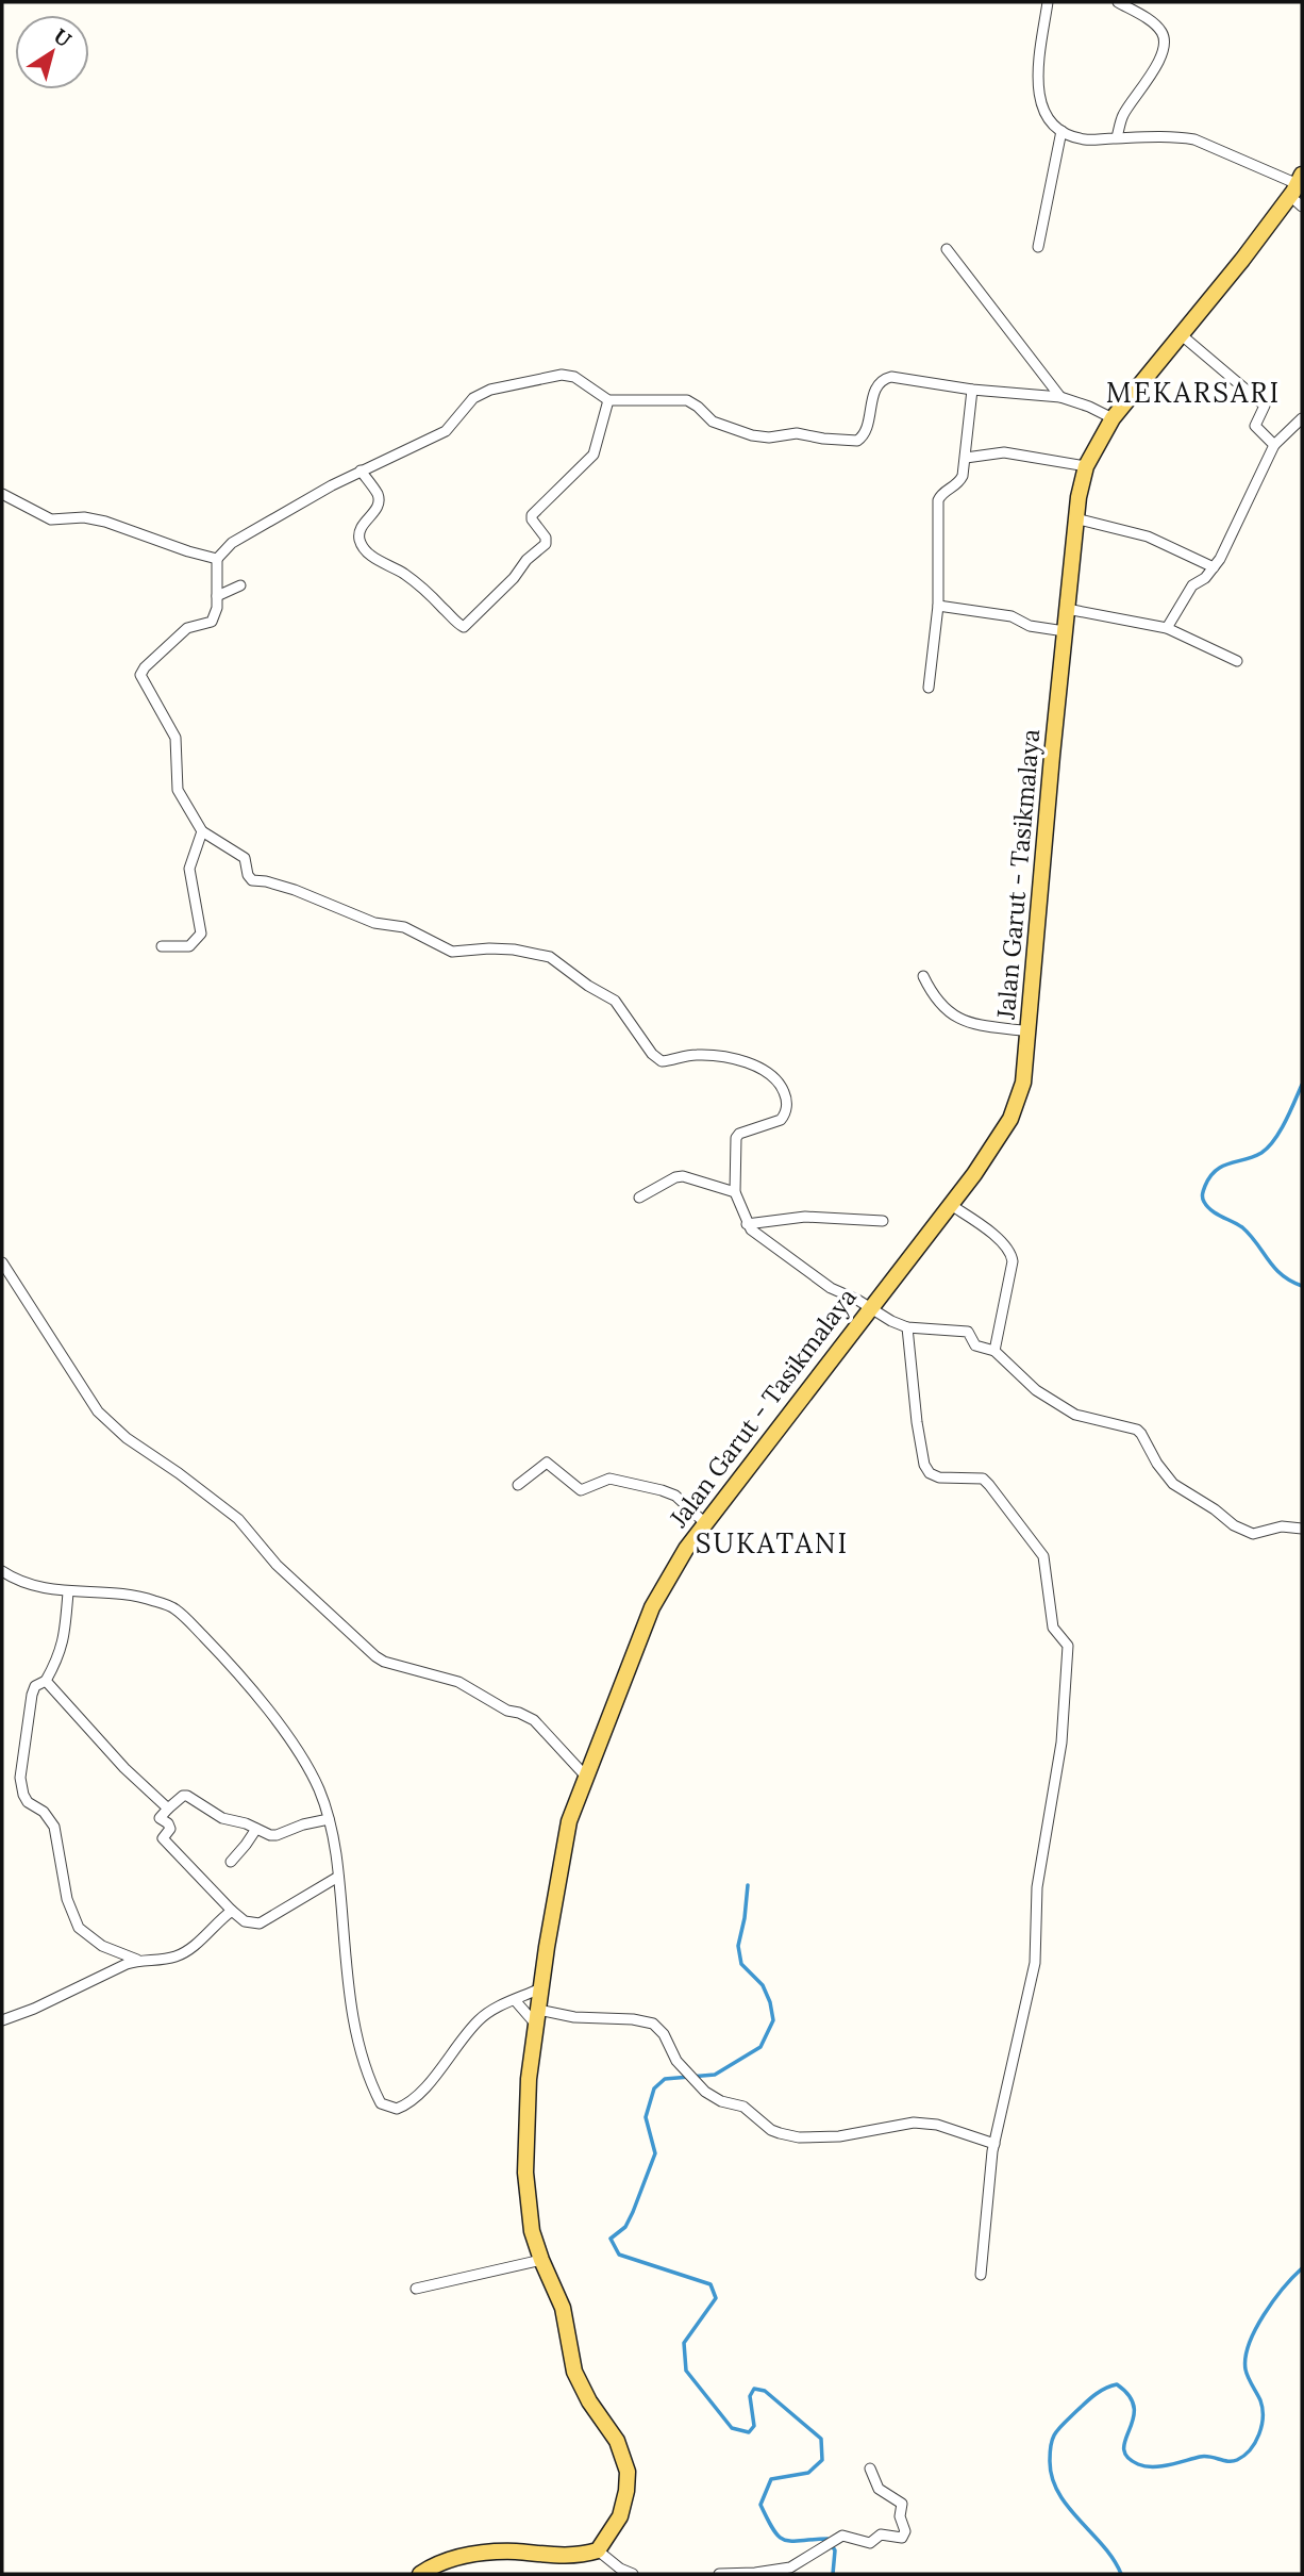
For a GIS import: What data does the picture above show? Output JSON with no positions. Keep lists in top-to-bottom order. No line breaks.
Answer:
{"streets":{"main road":["Jalan Garut - Tasikmalaya"]},"districts":["MEKARSARI","SUKATANI"],"north":"top right"}
